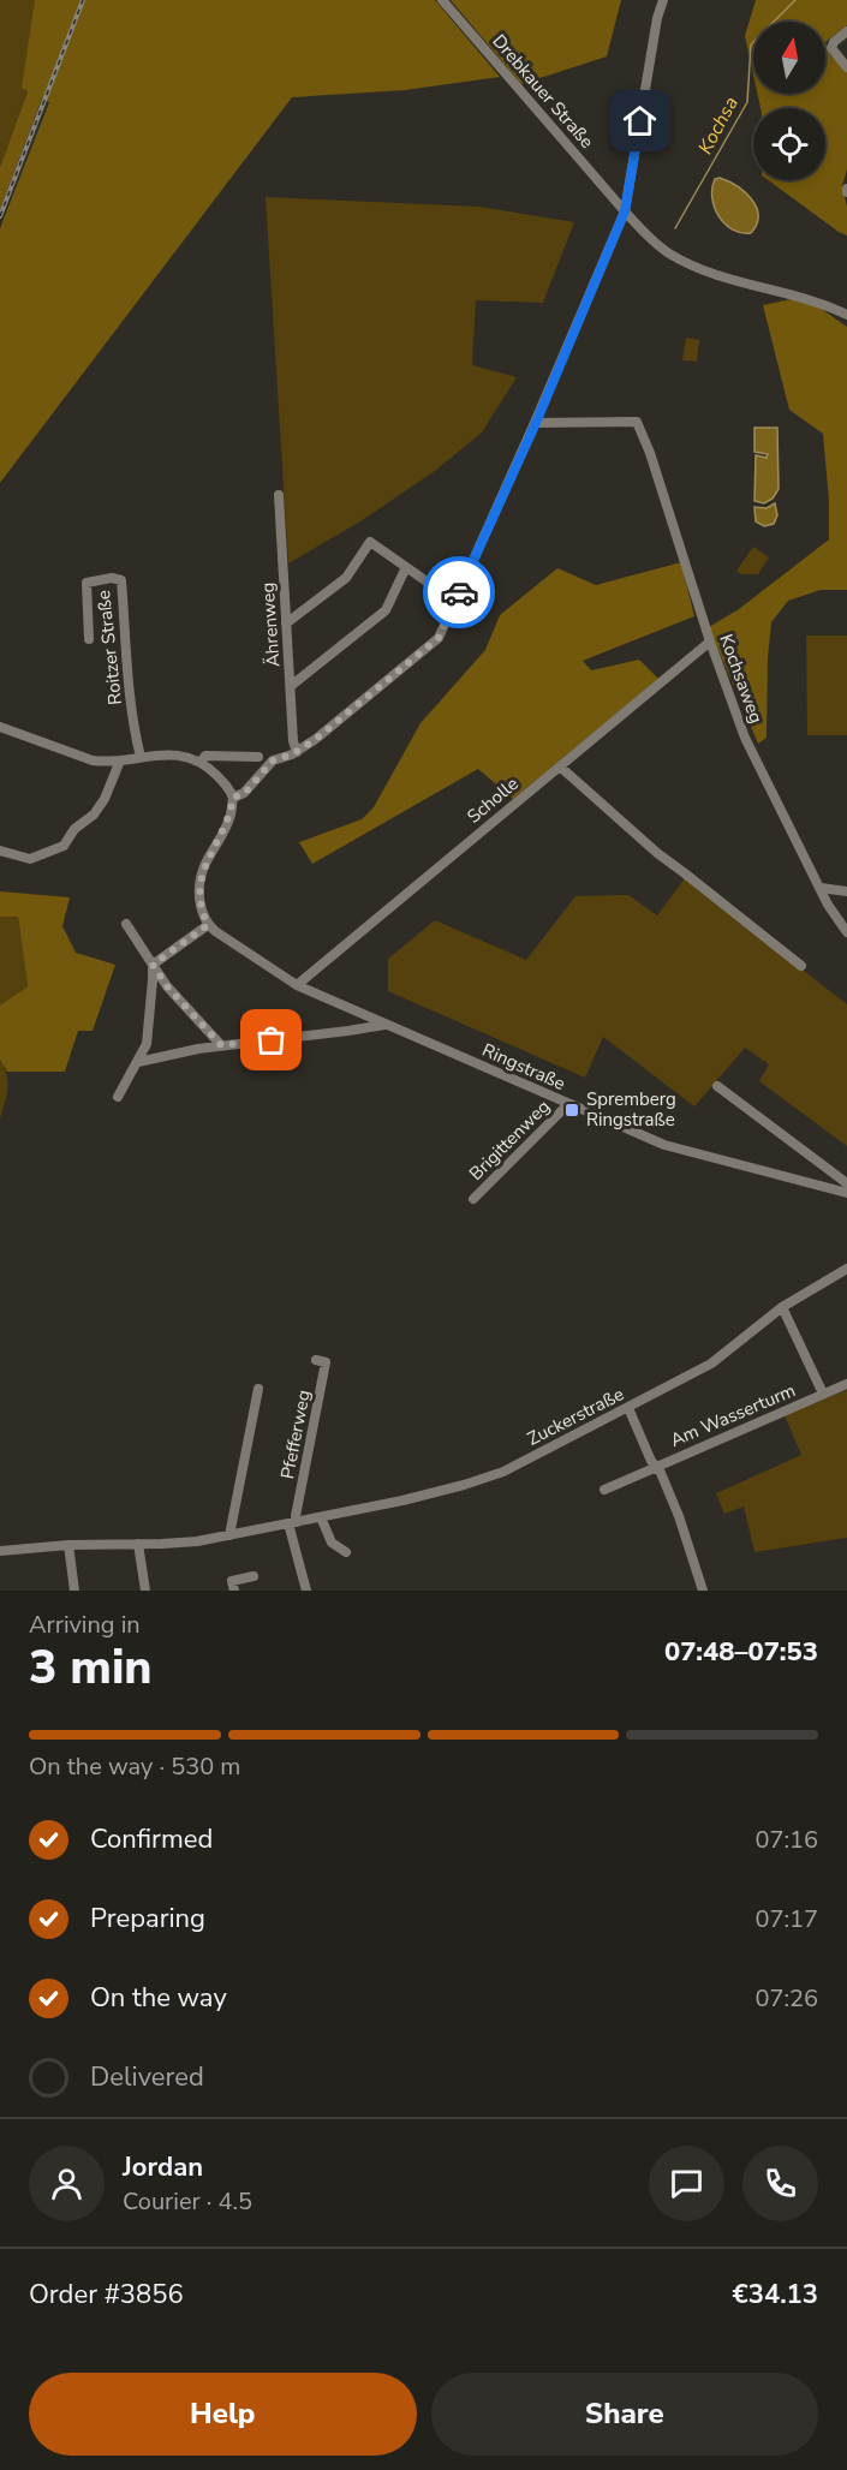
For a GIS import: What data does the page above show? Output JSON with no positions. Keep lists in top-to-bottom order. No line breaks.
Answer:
{"streets":{"street":["Drebkauer Straße","Ährenweg","Roitzer Straße","Kochsaweg","Scholle","Ringstraße","Brigittenweg","Am Wasserturm","Zuckerstraße","Pfefferweg"]},"crossings":[["Kochsaweg","Scholle"],["Scholle","Ringstraße"],["Ringstraße","Brigittenweg"],["Am Wasserturm","Zuckerstraße"],["Zuckerstraße","Pfefferweg"]],"water":["Kochsa"],"places":{"transit":["Spremberg Ringstraße"]},"north":"top","page":{"heading":["3 min","Arriving in","07:48–07:53"],"panel":["Jordan","Courier · 4.5","Order #3856","€34.13"],"bar":"On the way · 530 m","list":[["Confirmed","07:16"],["Preparing","07:17"],["On the way","07:26"],"Delivered"],"buttons":["Help","Share"]}}
